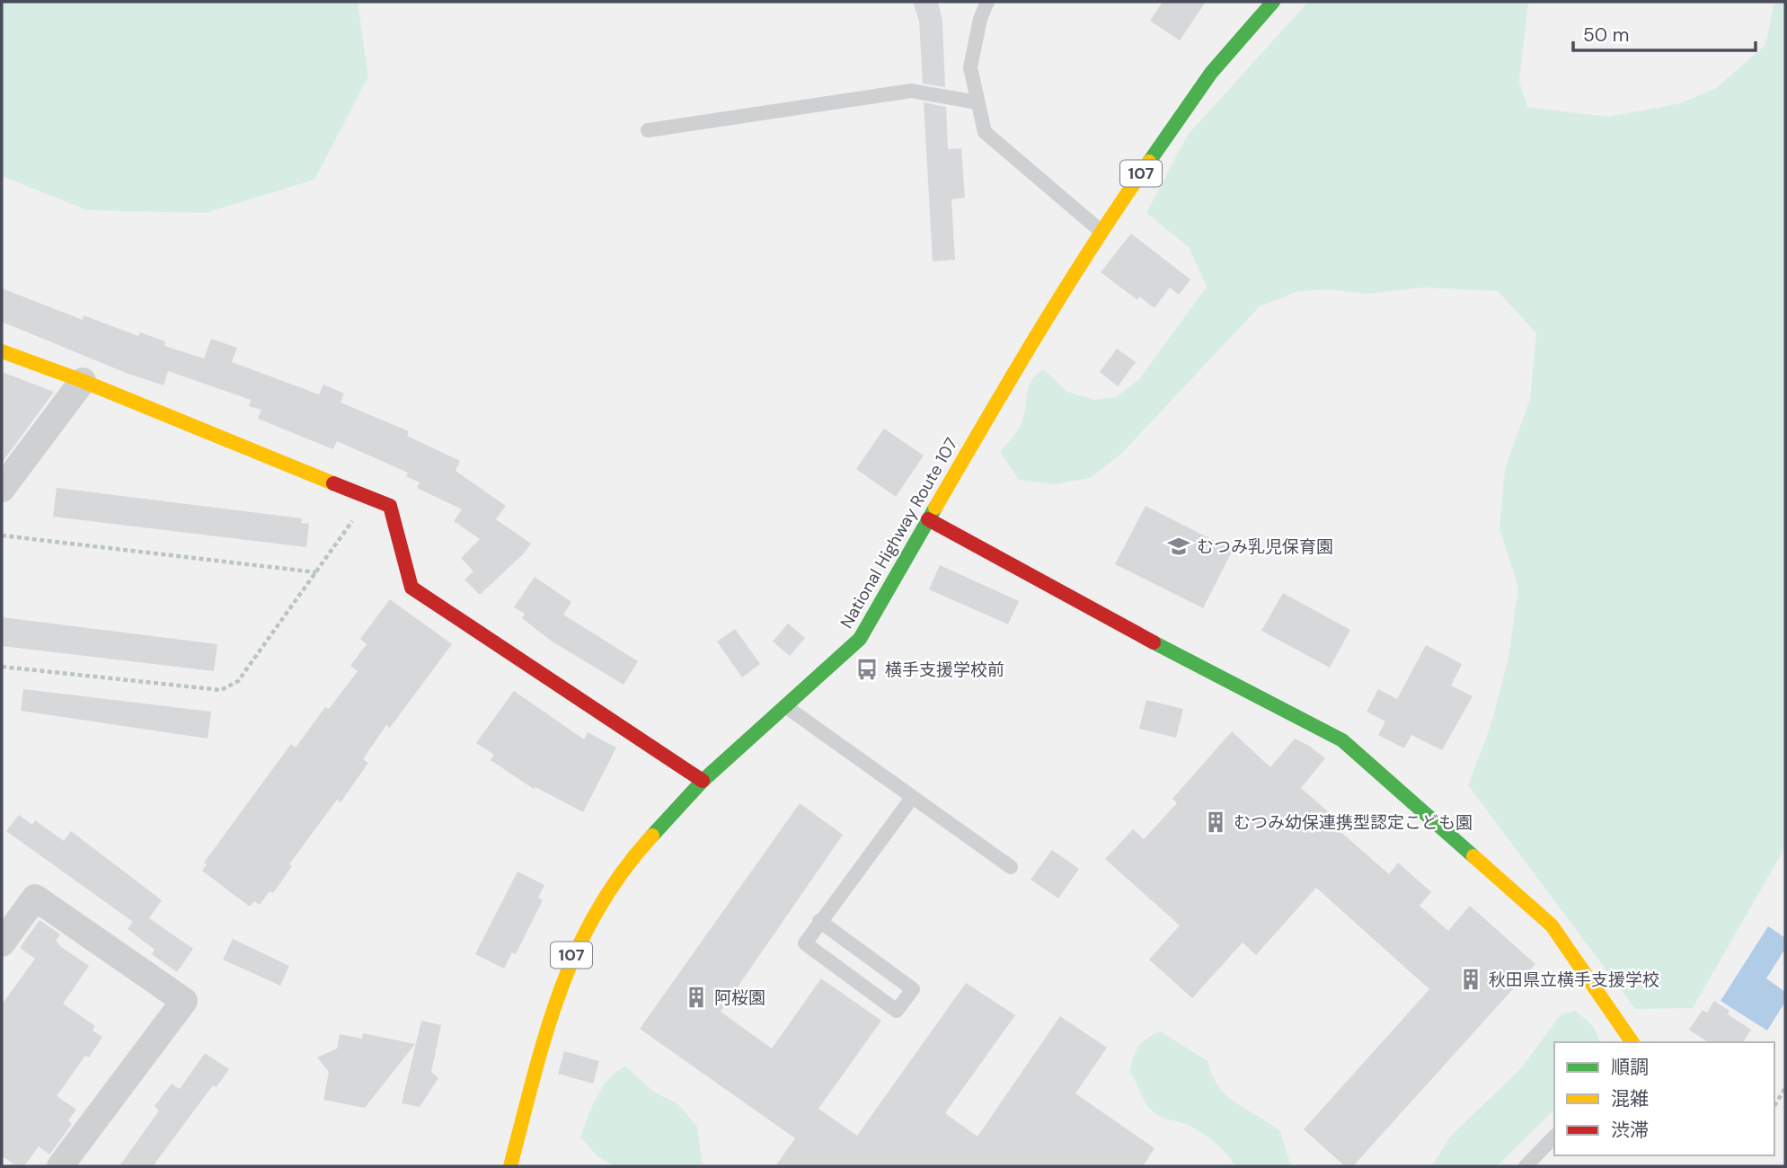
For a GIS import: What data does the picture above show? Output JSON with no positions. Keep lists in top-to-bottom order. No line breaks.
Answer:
{"streets":{"main road":["107","National Highway Route 107"]},"places":{"school or university":["むつみ乳児保育園"],"bus stop":["横手支援学校前"],"building":["むつみ幼保連携型認定こども園","秋田県立横手支援学校","阿桜園"]},"legend":["順調","混雑","渋滞"],"scale_bar":"50 m"}
